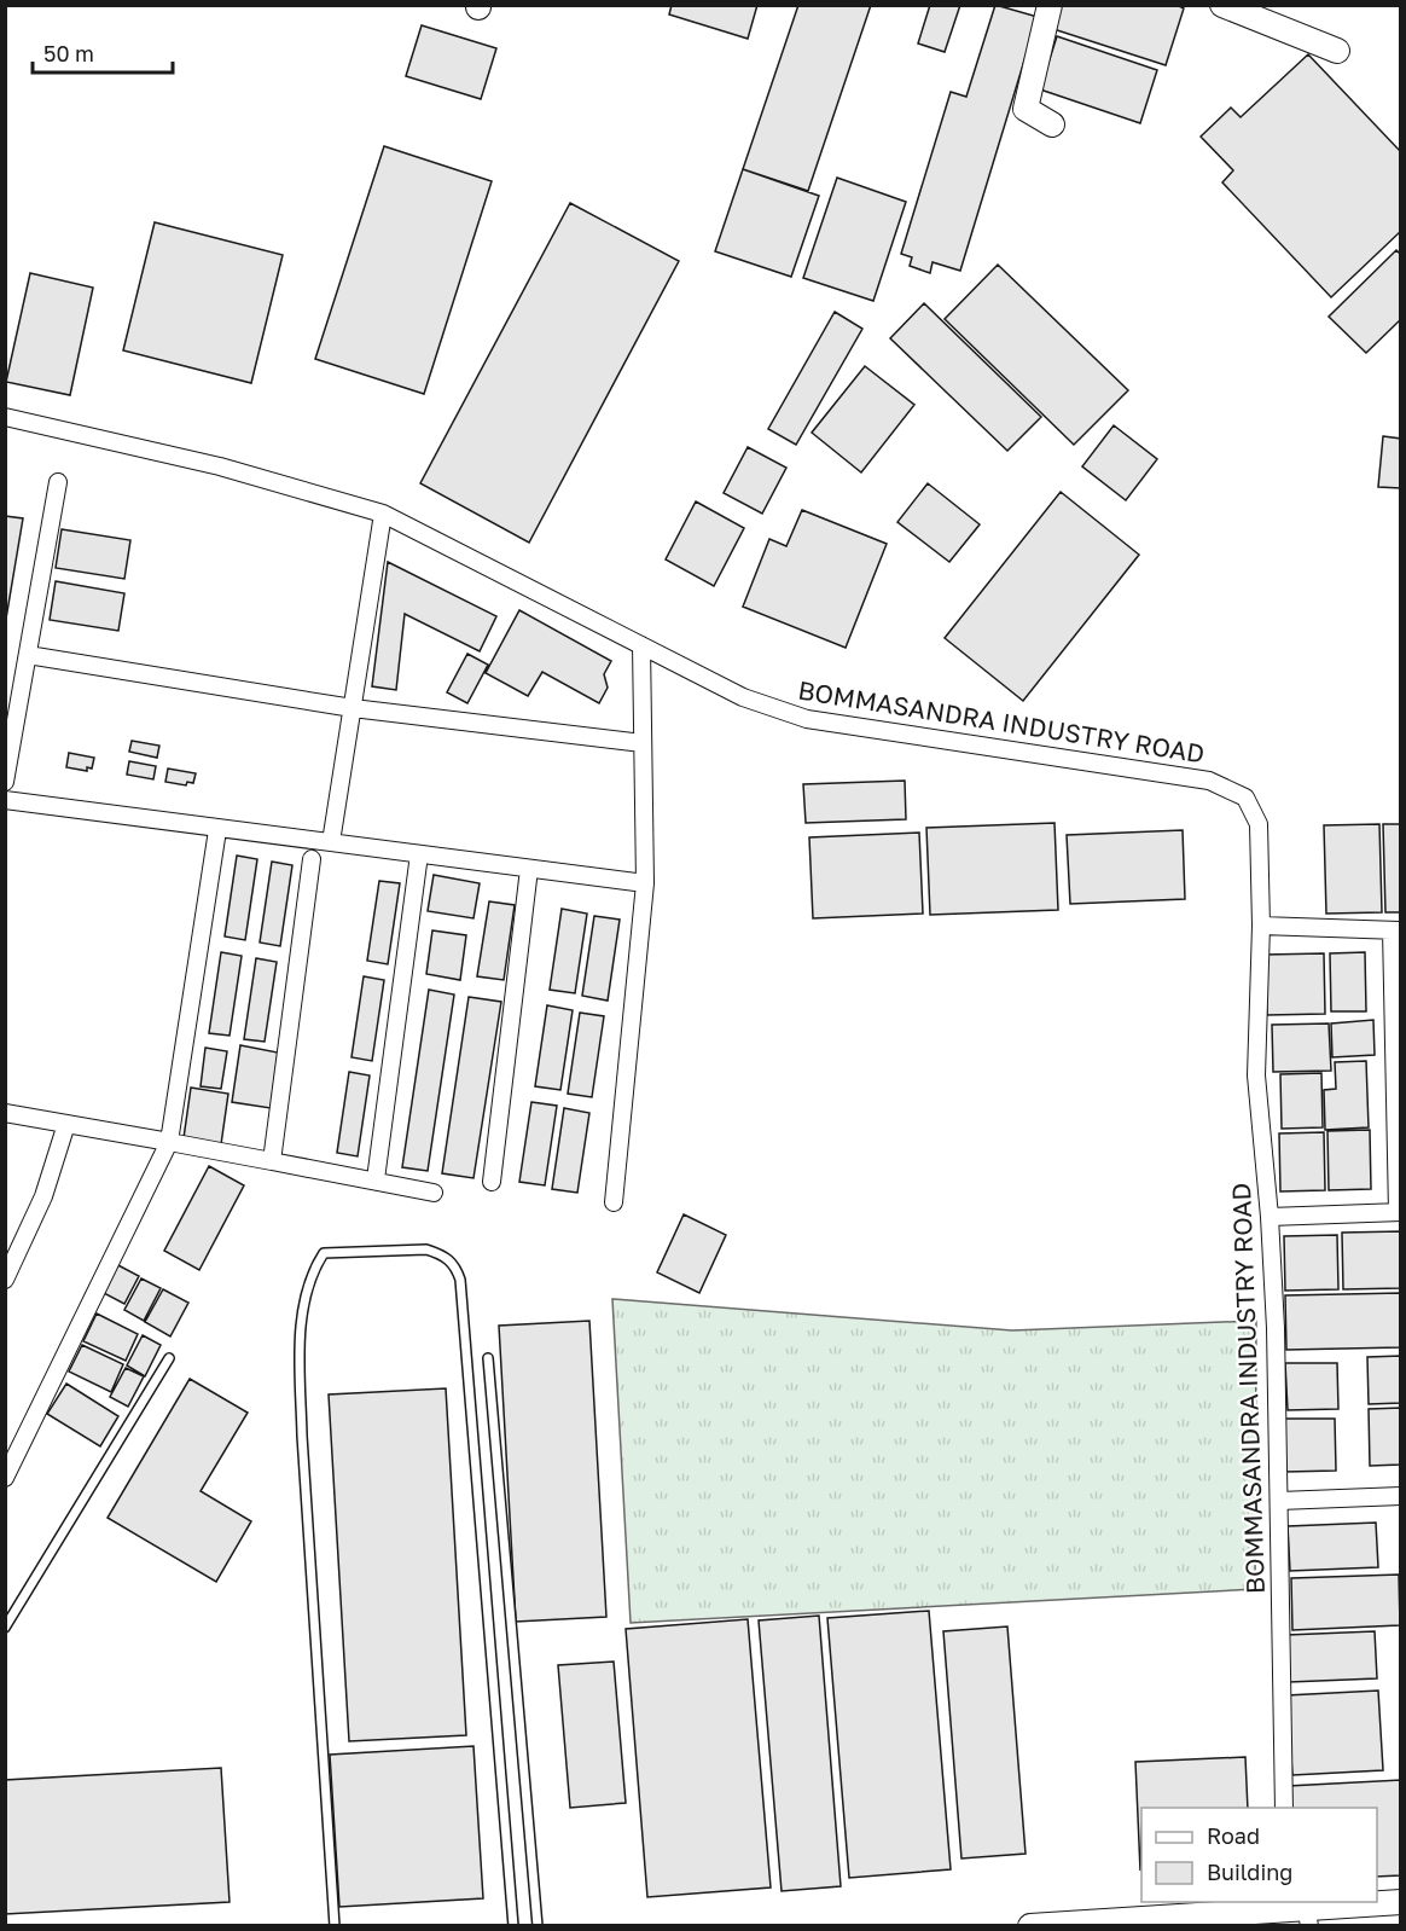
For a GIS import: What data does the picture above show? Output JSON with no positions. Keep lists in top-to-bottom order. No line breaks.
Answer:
{"streets":{"street":["BOMMASANDRA INDUSTRY ROAD"]},"legend":["Road","Building"],"scale_bar":"50 m"}
